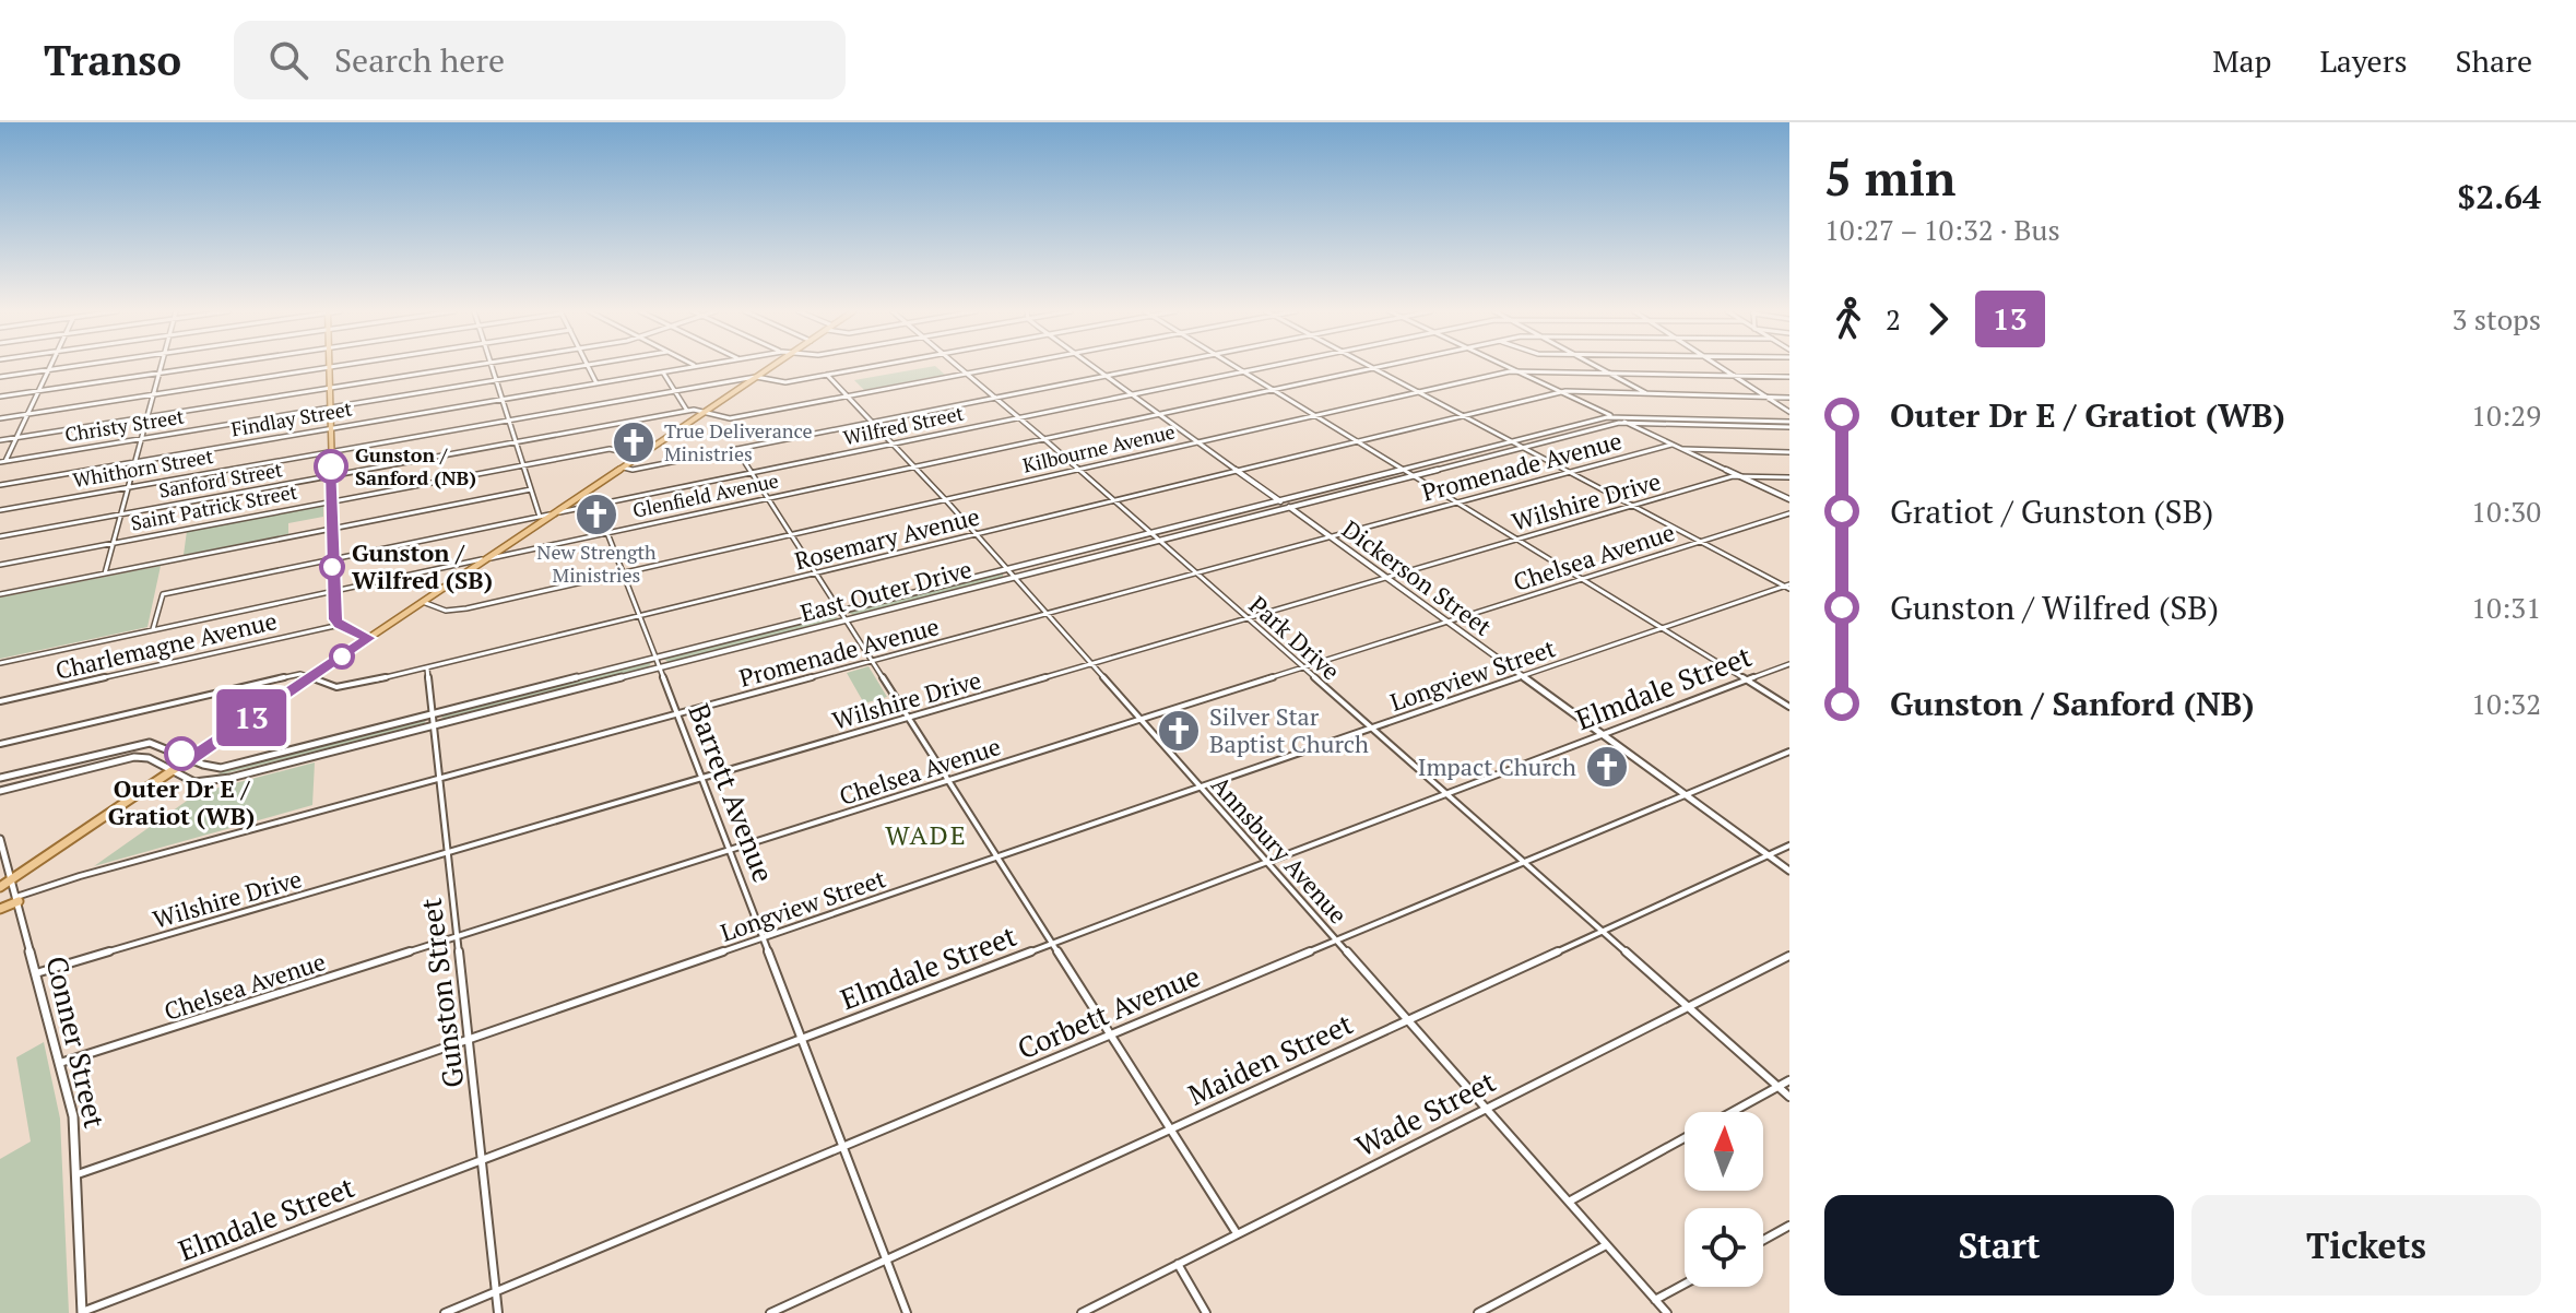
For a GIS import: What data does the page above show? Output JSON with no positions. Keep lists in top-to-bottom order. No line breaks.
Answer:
{"streets":{"street":["Findlay Street","Christy Street","Wilfred Street","Kilbourne Avenue","Promenade Avenue","Whithorn Street","Sanford Street","Glenfield Avenue","Wilshire Drive","Saint Patrick Street","Rosemary Avenue","Chelsea Avenue","Dickerson Street","East Outer Drive","Park Drive","Charlemagne Avenue","Longview Street","Elmdale Street","Barrett Avenue","Annsbury Avenue","Gunston Street","Corbett Avenue","Conner Street","Maiden Street","Wade Street"]},"crossings":[["Wilfred Street","Glenfield Avenue"],["Wilfred Street","Dickerson Street"],["Wilfred Street","Park Drive"],["Wilfred Street","Annsbury Avenue"],["Kilbourne Avenue","Dickerson Street"],["Kilbourne Avenue","Park Drive"],["Kilbourne Avenue","Barrett Avenue"],["Kilbourne Avenue","Annsbury Avenue"],["Promenade Avenue","Dickerson Street"],["Promenade Avenue","Park Drive"],["Promenade Avenue","Barrett Avenue"],["Promenade Avenue","Annsbury Avenue"],["Promenade Avenue","Gunston Street"],["Promenade Avenue","Conner Street"],["Whithorn Street","Annsbury Avenue"],["Sanford Street","Park Drive"],["Sanford Street","Annsbury Avenue"],["Glenfield Avenue","Dickerson Street"],["Glenfield Avenue","Park Drive"],["Glenfield Avenue","Barrett Avenue"],["Glenfield Avenue","Annsbury Avenue"],["Wilshire Drive","Dickerson Street"],["Wilshire Drive","Park Drive"],["Wilshire Drive","Barrett Avenue"],["Wilshire Drive","Annsbury Avenue"],["Wilshire Drive","Gunston Street"],["Wilshire Drive","Conner Street"],["Rosemary Avenue","Dickerson Street"],["Rosemary Avenue","Park Drive"],["Rosemary Avenue","Barrett Avenue"],["Rosemary Avenue","Annsbury Avenue"],["Rosemary Avenue","Gunston Street"],["Chelsea Avenue","Dickerson Street"],["Chelsea Avenue","Park Drive"],["Chelsea Avenue","Barrett Avenue"],["Chelsea Avenue","Annsbury Avenue"],["Chelsea Avenue","Gunston Street"],["Chelsea Avenue","Conner Street"],["Dickerson Street","East Outer Drive"],["Dickerson Street","Longview Street"],["Dickerson Street","Elmdale Street"],["Dickerson Street","Corbett Avenue"],["Dickerson Street","Maiden Street"],["East Outer Drive","Park Drive"],["East Outer Drive","Barrett Avenue"],["East Outer Drive","Annsbury Avenue"],["East Outer Drive","Gunston Street"],["Park Drive","Longview Street"],["Park Drive","Elmdale Street"],["Park Drive","Corbett Avenue"],["Park Drive","Maiden Street"],["Park Drive","Wade Street"],["Longview Street","Barrett Avenue"],["Longview Street","Annsbury Avenue"],["Longview Street","Gunston Street"],["Longview Street","Conner Street"],["Elmdale Street","Barrett Avenue"],["Elmdale Street","Annsbury Avenue"],["Elmdale Street","Gunston Street"],["Elmdale Street","Conner Street"],["Barrett Avenue","Corbett Avenue"],["Barrett Avenue","Maiden Street"],["Annsbury Avenue","Corbett Avenue"],["Annsbury Avenue","Maiden Street"],["Annsbury Avenue","Wade Street"],["Gunston Street","Corbett Avenue"]],"districts":["WADE"],"places":{"church":["True Deliverance Ministries","New Strength Ministries","Silver Star Baptist Church","Impact Church"],"other":["Gunston / Sanford (NB)","Gunston / Wilfred (SB)","Outer Dr E / Gratiot (WB)"]},"lines":["bus line 13"],"north":"top","page":{"header":"Transo","search":"Search here","nav":["Map","Layers","Share"],"on_map":"13","heading":["5 min","10:27 – 10:32 · Bus","$2.64"],"legs":["2","13","3 stops"],"list":[{"name":"Outer Dr E / Gratiot (WB)","value":"10:29"},{"name":"Gratiot / Gunston (SB)","value":"10:30"},{"name":"Gunston / Wilfred (SB)","value":"10:31"},{"name":"Gunston / Sanford (NB)","value":"10:32"}],"buttons":["Start","Tickets"]}}
